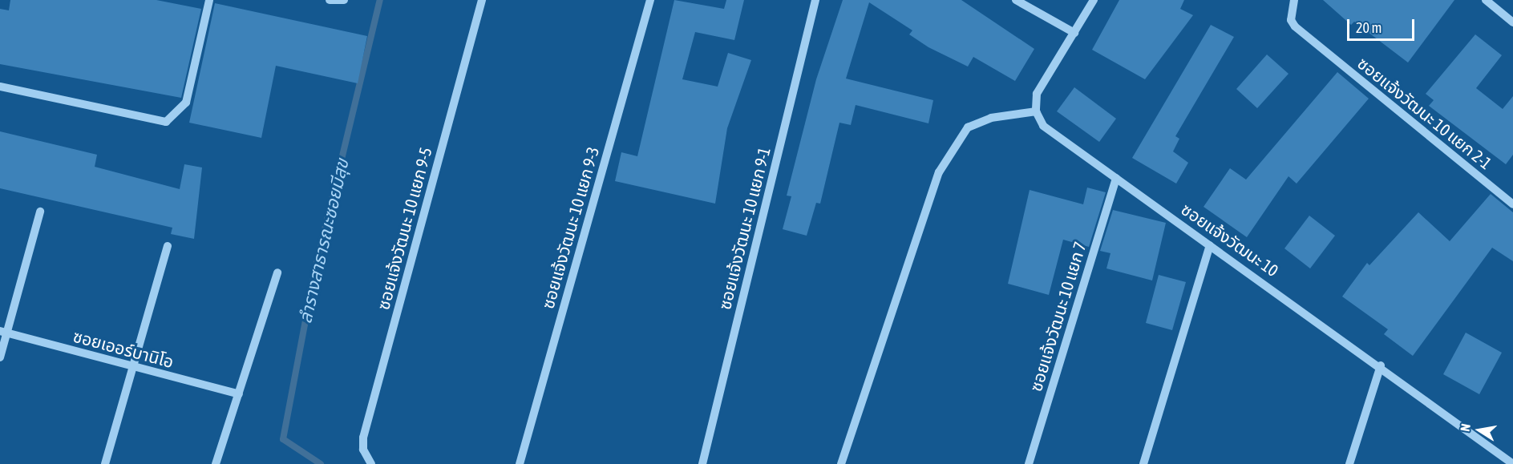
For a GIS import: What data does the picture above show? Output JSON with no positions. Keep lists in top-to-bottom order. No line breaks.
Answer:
{"streets":{"street":["ซอยแจ้งวัฒนะ 10 แยก 2-1","ซอยแจ้งวัฒนะ 10 แยก 9-3","ซอยแจ้งวัฒนะ 10 แยก 9-5","ซอยแจ้งวัฒนะ 10 แยก 9-1","ซอยแจ้งวัฒนะ 10","ซอยแจ้งวัฒนะ 10 แยก 7","ซอยเออร์บานิโอ"]},"crossings":[["ซอยแจ้งวัฒนะ 10","ซอยแจ้งวัฒนะ 10 แยก 7"]],"water":["ลำรางสาธารณะซอยมีสุข"],"scale_bar":"20 m","north":"left"}
